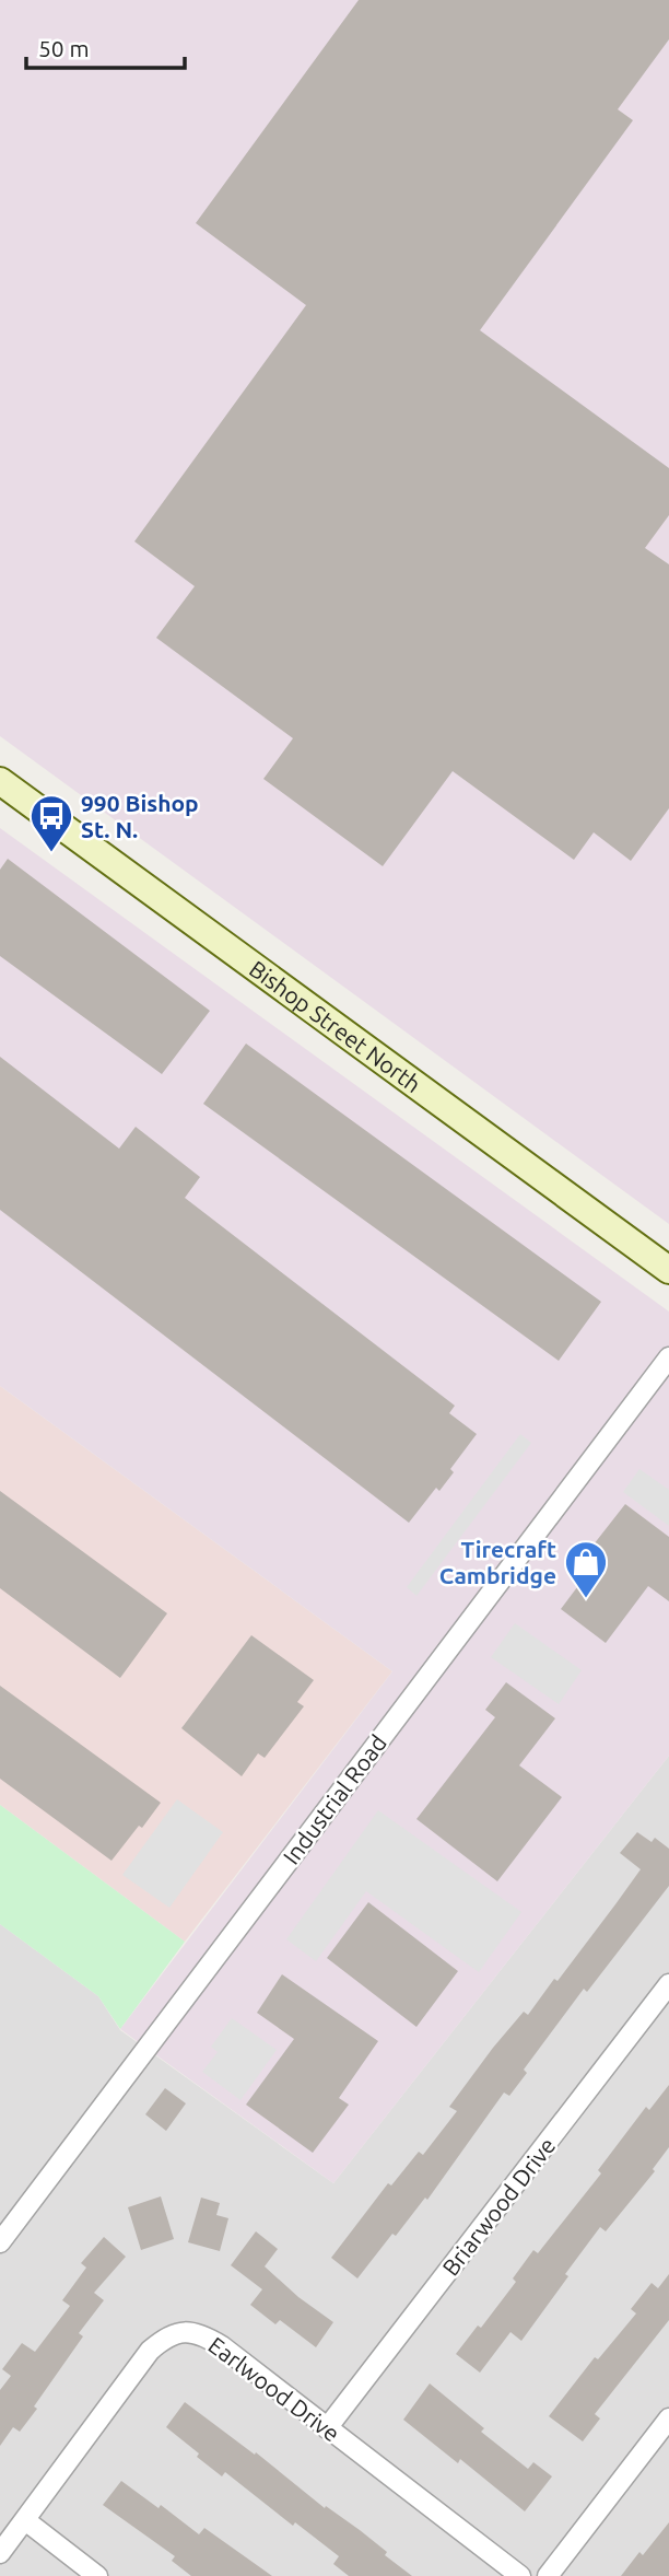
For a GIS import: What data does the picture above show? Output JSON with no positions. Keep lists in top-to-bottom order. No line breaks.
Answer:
{"streets":{"main road":["Bishop Street North"],"street":["Industrial Road","Briarwood Drive","Earlwood Drive"]},"crossings":[["Briarwood Drive","Earlwood Drive"]],"places":{"bus stop":["990 Bishop St. N."],"shop":["Tirecraft Cambridge"]},"scale_bar":"50 m"}
